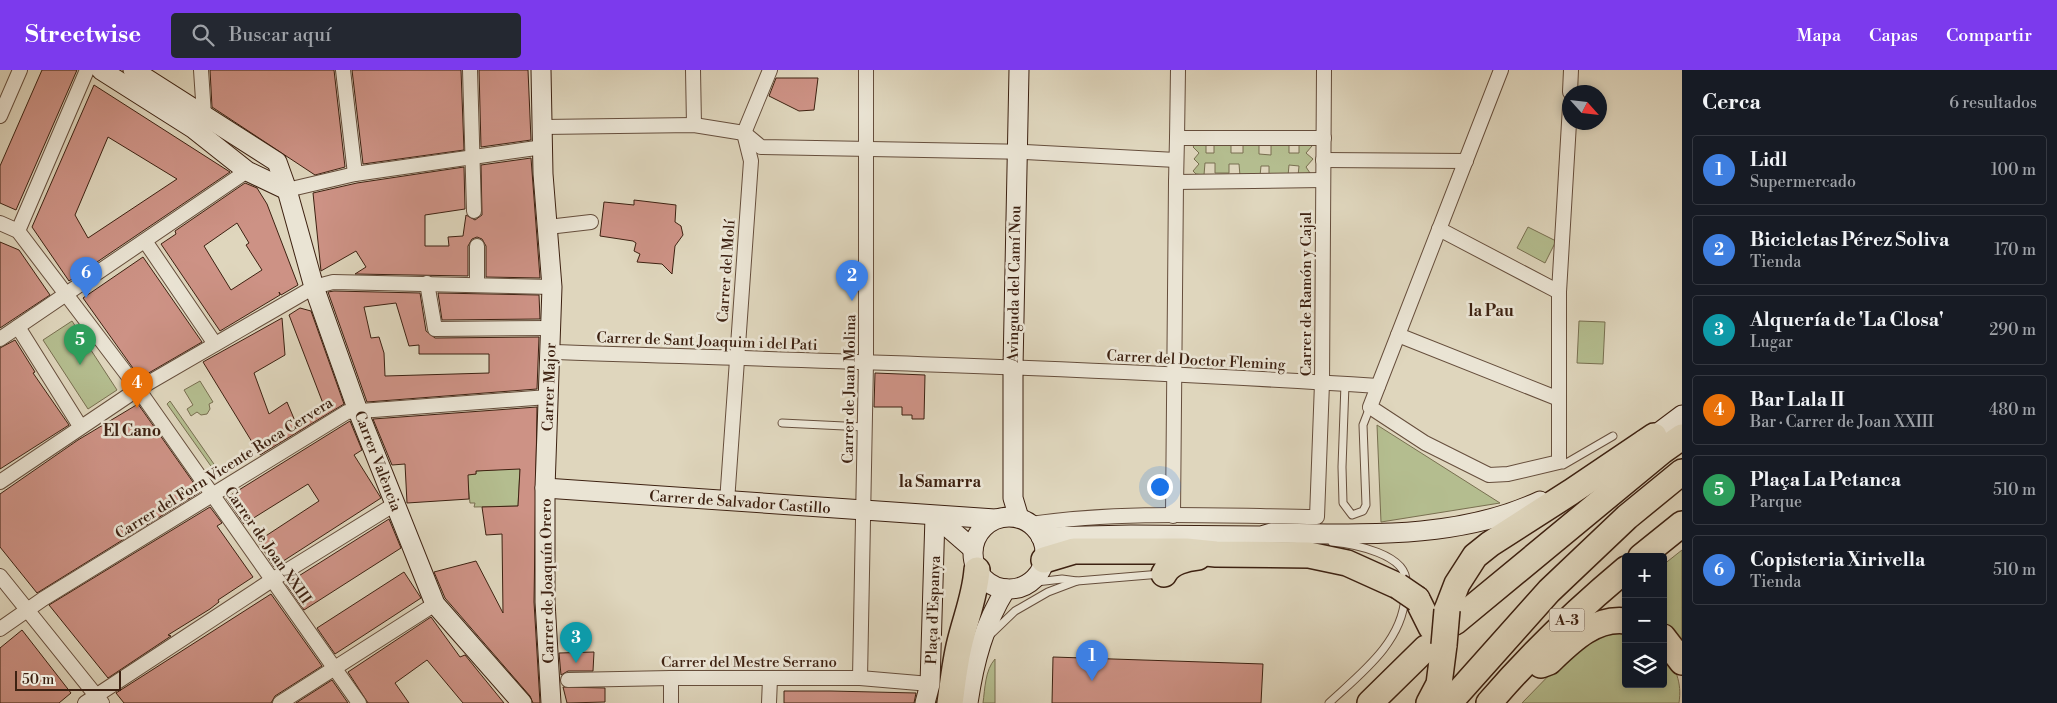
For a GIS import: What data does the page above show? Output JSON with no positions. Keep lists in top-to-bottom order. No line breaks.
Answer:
{"streets":{"highway":["A-3"],"street":["Carrer del Molí","Avinguda del Camí Nou","Carrer de Ramón y Cajal","Carrer de Sant Joaquim i del Pati","Carrer del Doctor Fleming","Carrer Major","Carrer de Juan Molina","Carrer València","Carrer del Forn Vicente Roca Cervera","Carrer de Salvador Castillo","Carrer de Joan XXIII","Carrer de Joaquín Orero","Plaça d'Espanya","Carrer del Mestre Serrano"]},"crossings":[["Carrer del Molí","Carrer de Sant Joaquim i del Pati"],["Carrer del Molí","Carrer de Salvador Castillo"],["Avinguda del Camí Nou","Carrer de Sant Joaquim i del Pati"],["Avinguda del Camí Nou","Carrer del Doctor Fleming"],["Avinguda del Camí Nou","Carrer de Salvador Castillo"],["Carrer de Ramón y Cajal","Carrer del Doctor Fleming"],["Carrer de Sant Joaquim i del Pati","Carrer del Doctor Fleming"],["Carrer de Sant Joaquim i del Pati","Carrer Major"],["Carrer de Sant Joaquim i del Pati","Carrer de Juan Molina"],["Carrer Major","Carrer del Forn Vicente Roca Cervera"],["Carrer Major","Carrer de Salvador Castillo"],["Carrer Major","Carrer de Joaquín Orero"],["Carrer de Juan Molina","Carrer de Salvador Castillo"],["Carrer de Juan Molina","Carrer del Mestre Serrano"],["Carrer València","Carrer del Forn Vicente Roca Cervera"],["Carrer del Forn Vicente Roca Cervera","Carrer de Joan XXIII"],["Carrer de Salvador Castillo","Carrer de Joaquín Orero"],["Carrer de Salvador Castillo","Plaça d'Espanya"],["Plaça d'Espanya","Carrer del Mestre Serrano"]],"districts":["la Pau","El Cano","la Samarra"],"scale_bar":"50 m","north":"bottom right","page":{"header":"Streetwise","search":"Buscar aquí","nav":["Mapa","Capas","Compartir"],"heading":["Cerca","6 resultados"],"list":[{"mark":"1","name":"Lidl","note":"Supermercado","value":"100 m"},{"mark":"2","name":"Bicicletas Pérez Soliva","note":"Tienda","value":"170 m"},{"mark":"3","name":"Alquería de 'La Closa'","note":"Lugar","value":"290 m"},{"mark":"4","name":"Bar Lala II","note":"Bar · Carrer de Joan XXIII","value":"480 m"},{"mark":"5","name":"Plaça La Petanca","note":"Parque","value":"510 m"},{"mark":"6","name":"Copisteria Xirivella","note":"Tienda","value":"510 m"}],"pins":["6","2","5","4","3","1"],"map_buttons":["+","−"],"scale":"50 m"}}
